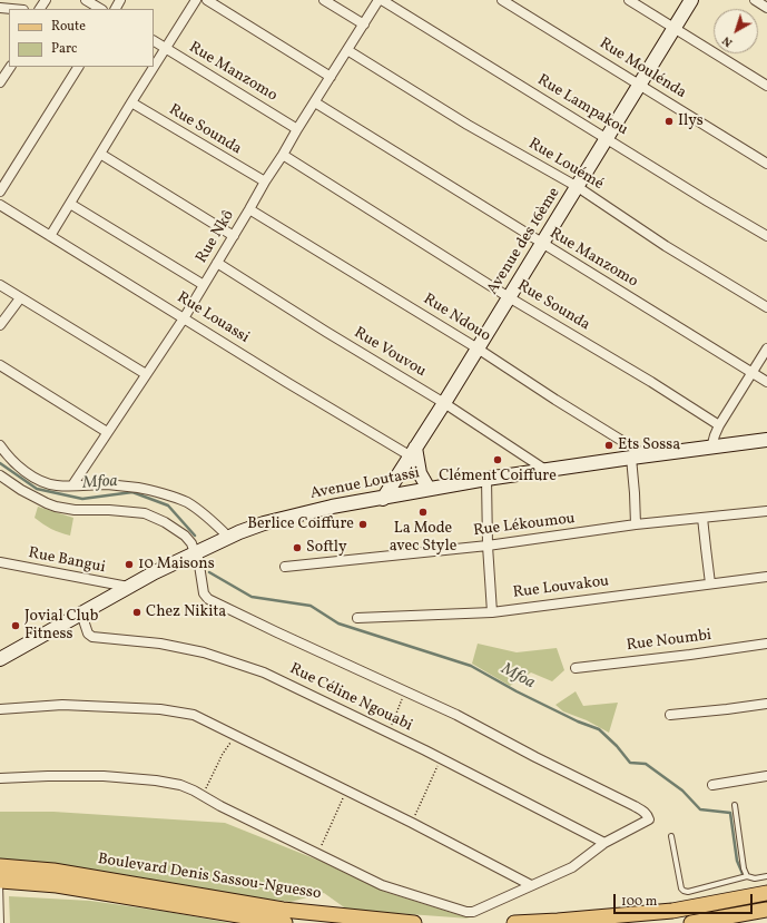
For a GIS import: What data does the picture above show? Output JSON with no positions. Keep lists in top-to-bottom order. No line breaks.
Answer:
{"streets":{"main road":["Avenue des 16ème","Avenue Loutassi","Boulevard Denis Sassou-Nguesso"],"street":["Rue Moulénda","Rue Manzomo","Rue Lampakou","Rue Sounda","Rue Louémé","Rue Nkô","Rue Louassi","Rue Ndouo","Rue Vouvou","Rue Lékoumou","Rue Bangui","Rue Louvakou","Rue Noumbi","Rue Céline Ngouabi"]},"crossings":[["Rue Moulénda","Avenue des 16ème"],["Rue Manzomo","Rue Nkô"],["Rue Manzomo","Avenue des 16ème"],["Rue Lampakou","Avenue des 16ème"],["Rue Sounda","Rue Nkô"],["Rue Sounda","Avenue des 16ème"],["Rue Louémé","Rue Nkô"],["Rue Louémé","Avenue des 16ème"],["Rue Nkô","Rue Louassi"],["Rue Nkô","Rue Ndouo"],["Rue Nkô","Rue Vouvou"],["Avenue des 16ème","Rue Louassi"],["Avenue des 16ème","Rue Ndouo"],["Avenue des 16ème","Rue Vouvou"],["Avenue des 16ème","Avenue Loutassi"],["Rue Ndouo","Avenue Loutassi"],["Rue Vouvou","Avenue Loutassi"],["Avenue Loutassi","Rue Bangui"],["Avenue Loutassi","Rue Céline Ngouabi"]],"water":["Mfoa"],"places":["Ilys","Ets Sossa","Clément Coiffure","La Mode avec Style","Berlice Coiffure","Softly","10 Maisons","Chez Nikita","Jovial Club Fitness"],"legend":["Route","Parc"],"scale_bar":"100 m","north":"bottom left"}
